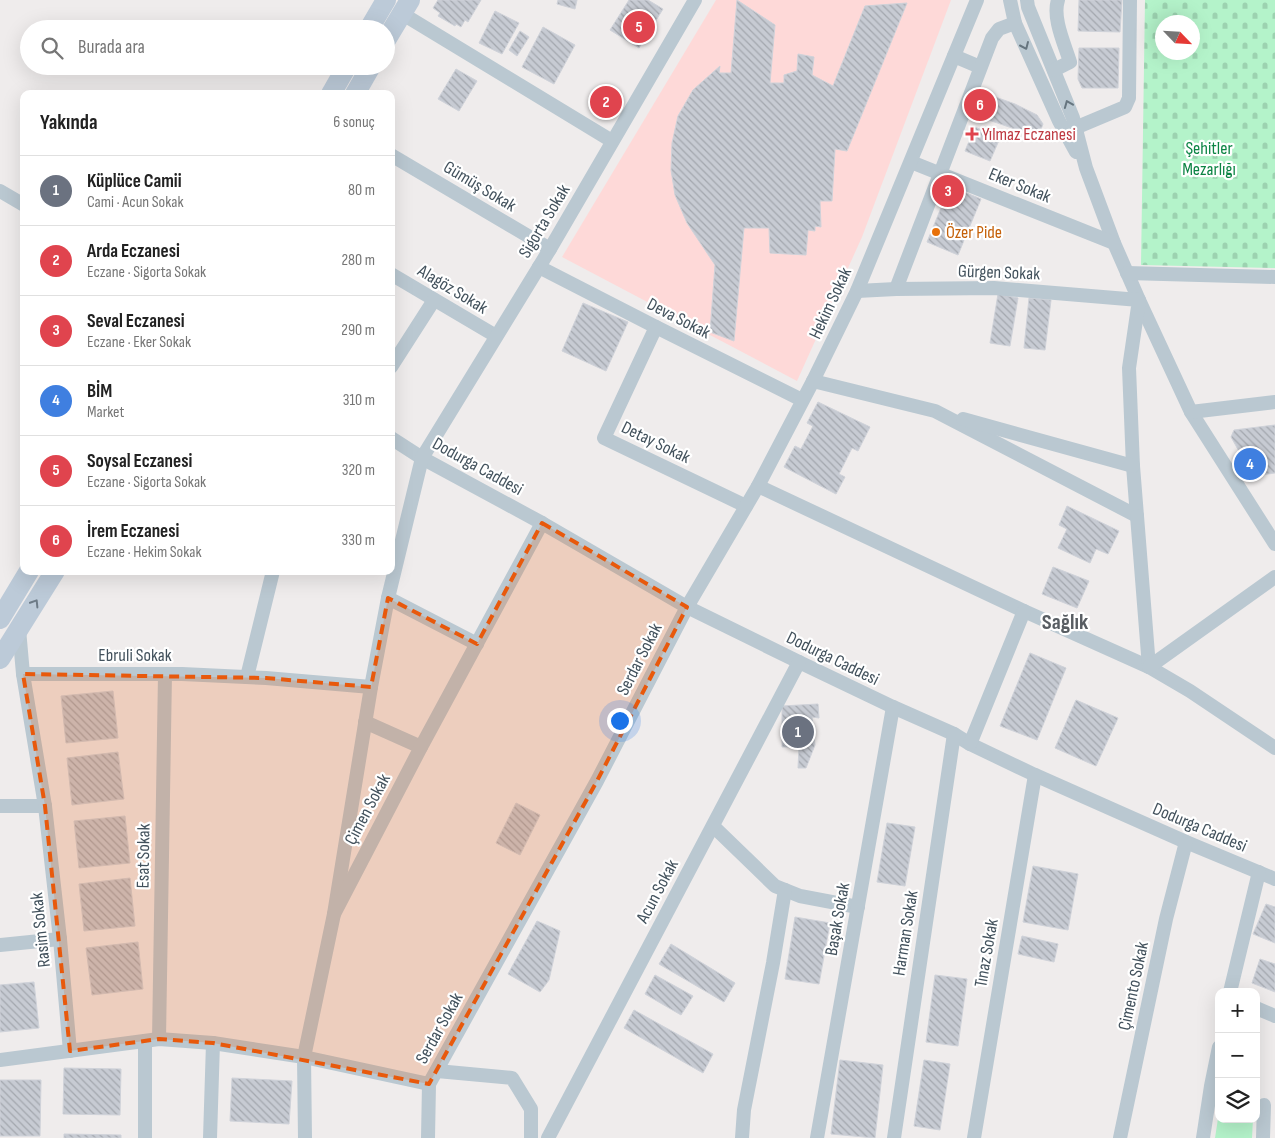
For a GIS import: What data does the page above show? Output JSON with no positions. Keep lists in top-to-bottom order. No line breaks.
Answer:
{"streets":{"street":["Eker Sokak","Gümüş Sokak","Sigorta Sokak","Gürgen Sokak","Alagöz Sokak","Hekim Sokak","Deva Sokak","Detay Sokak","Dodurga Caddesi","Ebruli Sokak","Serdar Sokak","Çimen Sokak","Esat Sokak","Acun Sokak","Başak Sokak","Rasim Sokak","Harman Sokak","Tınaz Sokak","Çimento Sokak"]},"crossings":[["Eker Sokak","Hekim Sokak"],["Gümüş Sokak","Sigorta Sokak"],["Sigorta Sokak","Alagöz Sokak"],["Sigorta Sokak","Deva Sokak"],["Sigorta Sokak","Dodurga Caddesi"],["Sigorta Sokak","Ebruli Sokak"],["Sigorta Sokak","Çimen Sokak"],["Gürgen Sokak","Hekim Sokak"],["Hekim Sokak","Deva Sokak"],["Hekim Sokak","Detay Sokak"],["Hekim Sokak","Dodurga Caddesi"],["Hekim Sokak","Serdar Sokak"],["Deva Sokak","Detay Sokak"],["Dodurga Caddesi","Serdar Sokak"],["Dodurga Caddesi","Çimen Sokak"],["Dodurga Caddesi","Acun Sokak"],["Dodurga Caddesi","Başak Sokak"],["Dodurga Caddesi","Harman Sokak"],["Dodurga Caddesi","Tınaz Sokak"],["Dodurga Caddesi","Çimento Sokak"],["Ebruli Sokak","Esat Sokak"],["Ebruli Sokak","Rasim Sokak"],["Serdar Sokak","Çimen Sokak"],["Serdar Sokak","Esat Sokak"],["Serdar Sokak","Rasim Sokak"]],"districts":["Sağlık"],"parks":["Şehitler Mezarlığı"],"places":{"health":["Yılmaz Eczanesi"],"other":["Özer Pide"]},"north":"bottom right","page":{"pins":["5","2","6","3","4","1"],"search":"Burada ara","heading":["Yakında","6 sonuç"],"list":[{"mark":"1","name":"Küplüce Camii","note":"Cami · Acun Sokak","value":"80 m"},{"mark":"2","name":"Arda Eczanesi","note":"Eczane · Sigorta Sokak","value":"280 m"},{"mark":"3","name":"Seval Eczanesi","note":"Eczane · Eker Sokak","value":"290 m"},{"mark":"4","name":"BİM","note":"Market","value":"310 m"},{"mark":"5","name":"Soysal Eczanesi","note":"Eczane · Sigorta Sokak","value":"320 m"},{"mark":"6","name":"İrem Eczanesi","note":"Eczane · Hekim Sokak","value":"330 m"}],"map_buttons":["+","−"]}}
